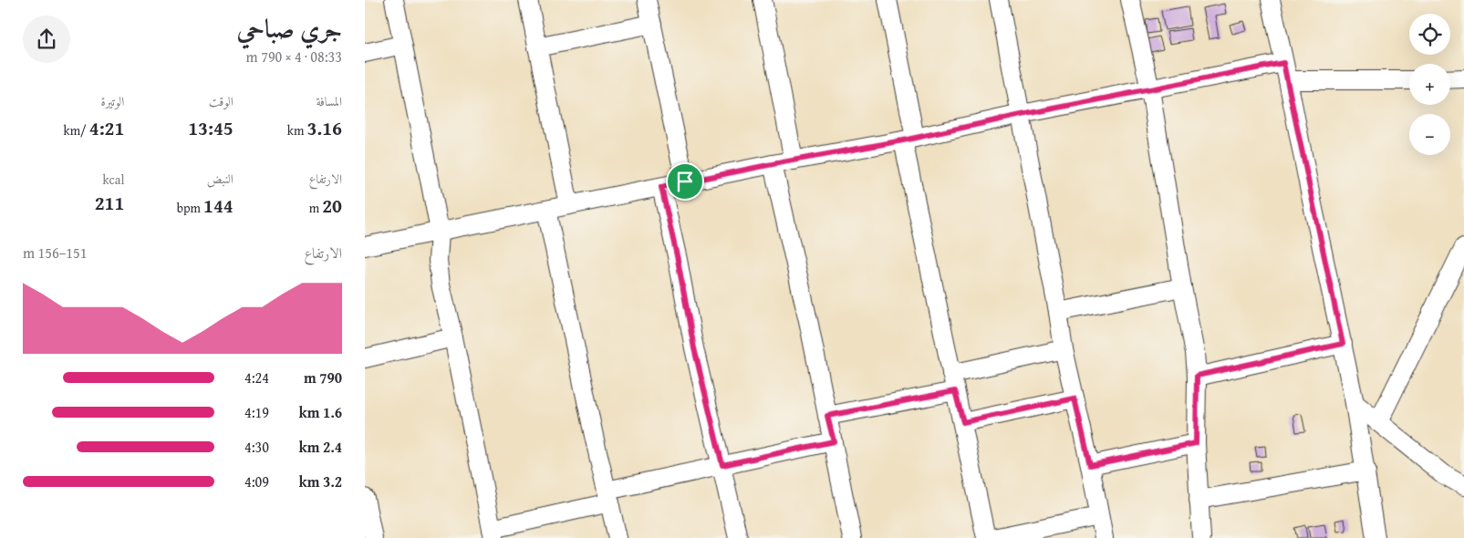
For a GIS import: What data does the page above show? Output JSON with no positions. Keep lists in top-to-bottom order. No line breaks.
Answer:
{"page":{"heading":["جري صباحي","08:33 · 4 × 790 m"],"map_buttons":["+","−"],"stats":[["المسافة","3.16 km"],["الوقت","13:45"],["الوتيرة","4:21 /km"],["الارتفاع","20 m"],["النبض","144 bpm"],["kcal","211"]],"chart":["الارتفاع","151–156 m"],"list":[{"name":"790 m","note":"4:24"},{"name":"1.6 km","note":"4:19"},{"name":"2.4 km","note":"4:30"},{"name":"3.2 km","note":"4:09"}]}}
